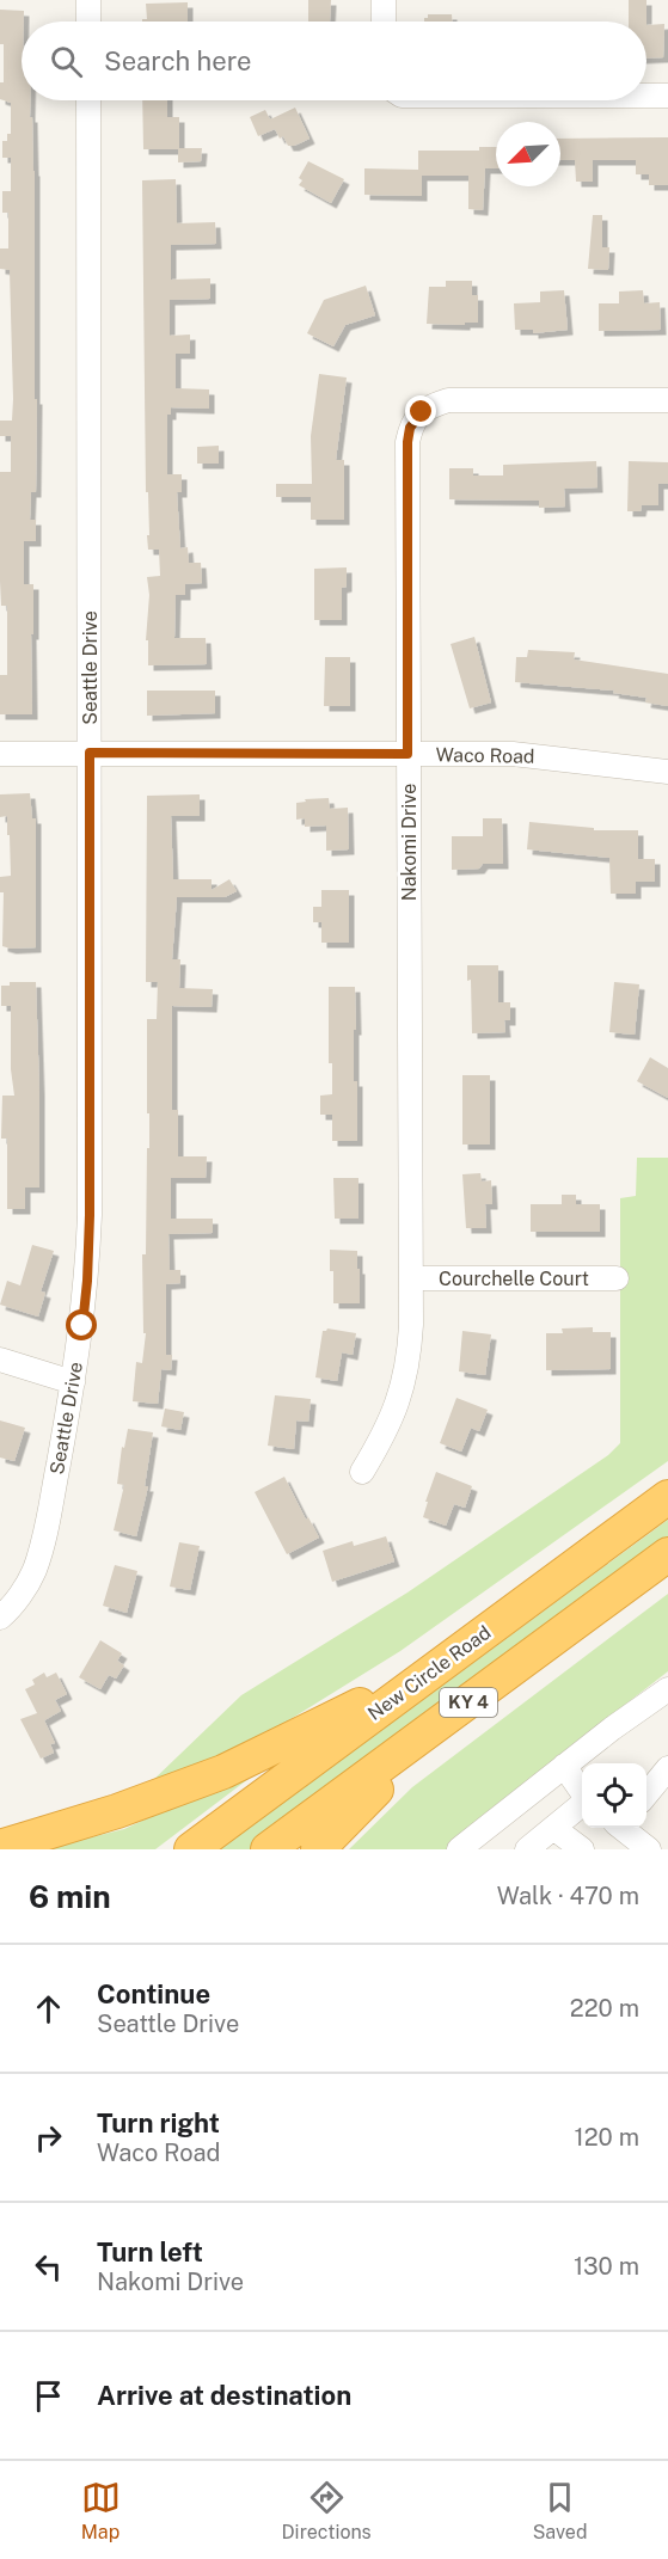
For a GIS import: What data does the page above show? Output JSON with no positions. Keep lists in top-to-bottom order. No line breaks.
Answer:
{"streets":{"highway":["New Circle Road","KY 4"],"street":["Seattle Drive","Waco Road","Nakomi Drive","Courchelle Court"]},"crossings":[["Seattle Drive","Waco Road"],["Waco Road","Nakomi Drive"],["Nakomi Drive","Courchelle Court"]],"north":"bottom left","page":{"search":"Search here","heading":["6 min","Walk · 470 m"],"list":[["Continue","Seattle Drive","220 m"],["Turn right","Waco Road","120 m"],["Turn left","Nakomi Drive","130 m"],"Arrive at destination"],"nav":["Map","Directions","Saved"]}}
